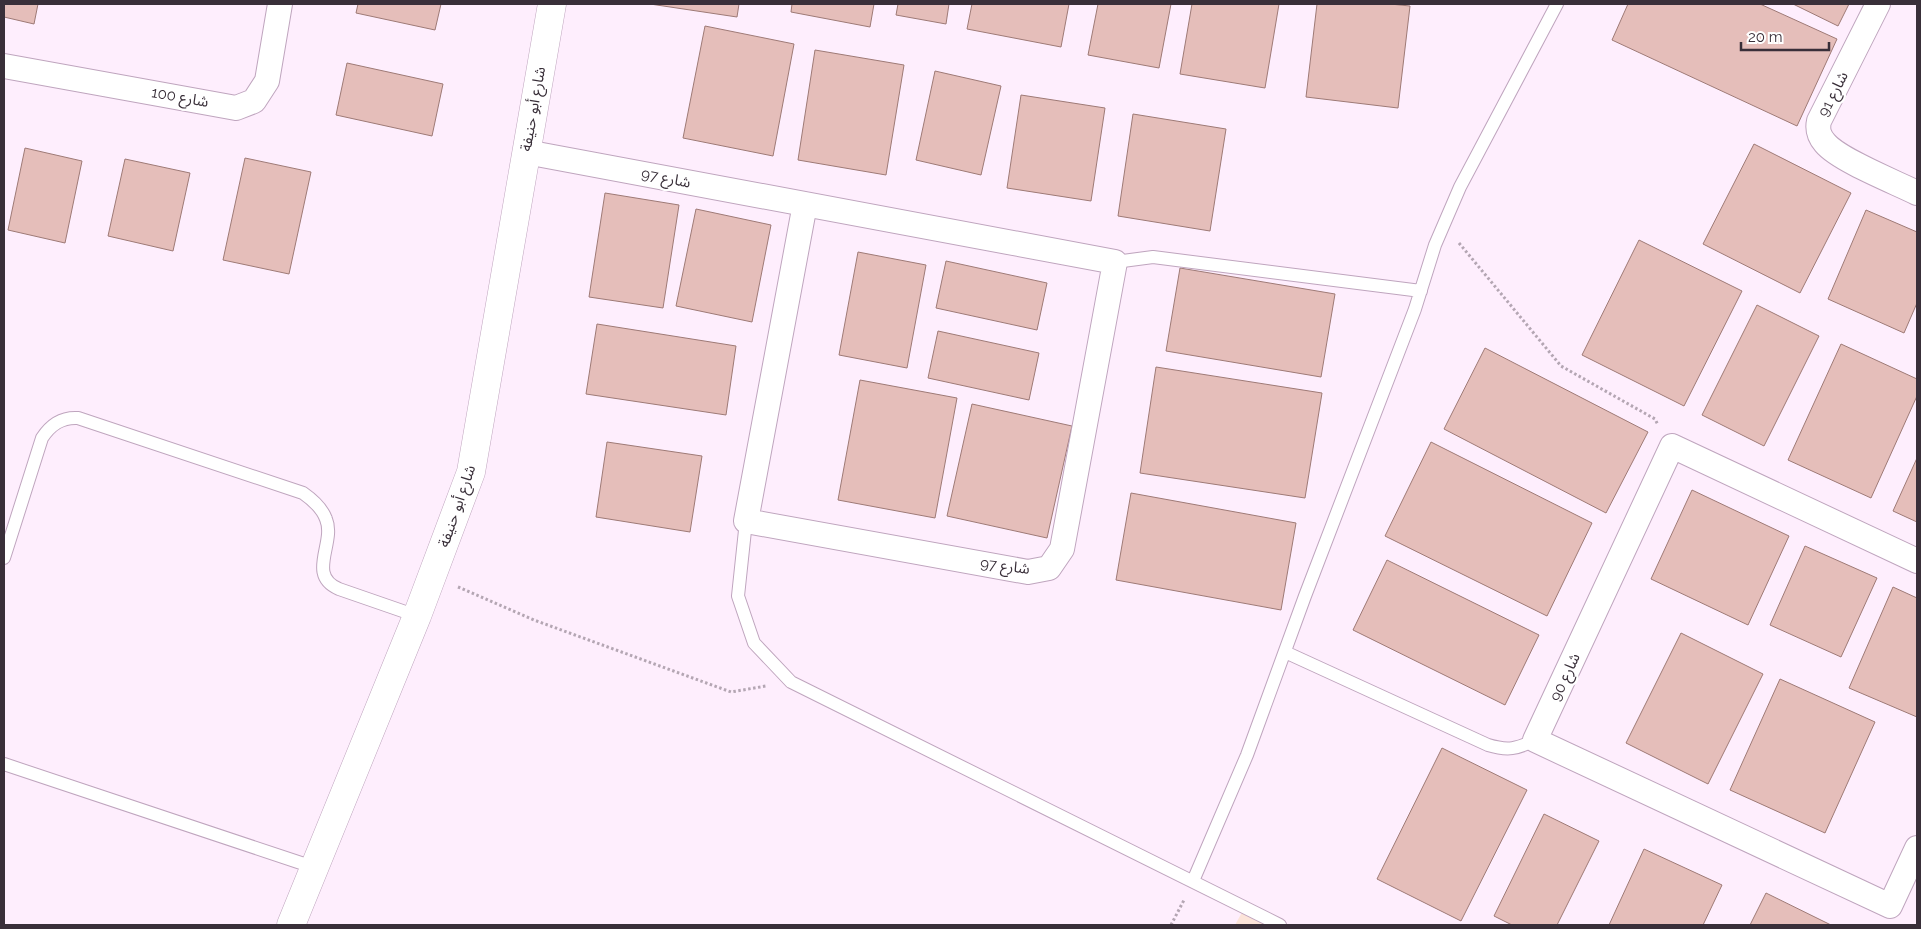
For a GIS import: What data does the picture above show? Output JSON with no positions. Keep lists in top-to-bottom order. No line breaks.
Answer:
{"streets":{"street":["شارع 91","شارع 100","شارع أبو حنيفة","شارع 97","شارع 90"]},"crossings":[["شارع أبو حنيفة","شارع 97"]],"scale_bar":"20 m"}
